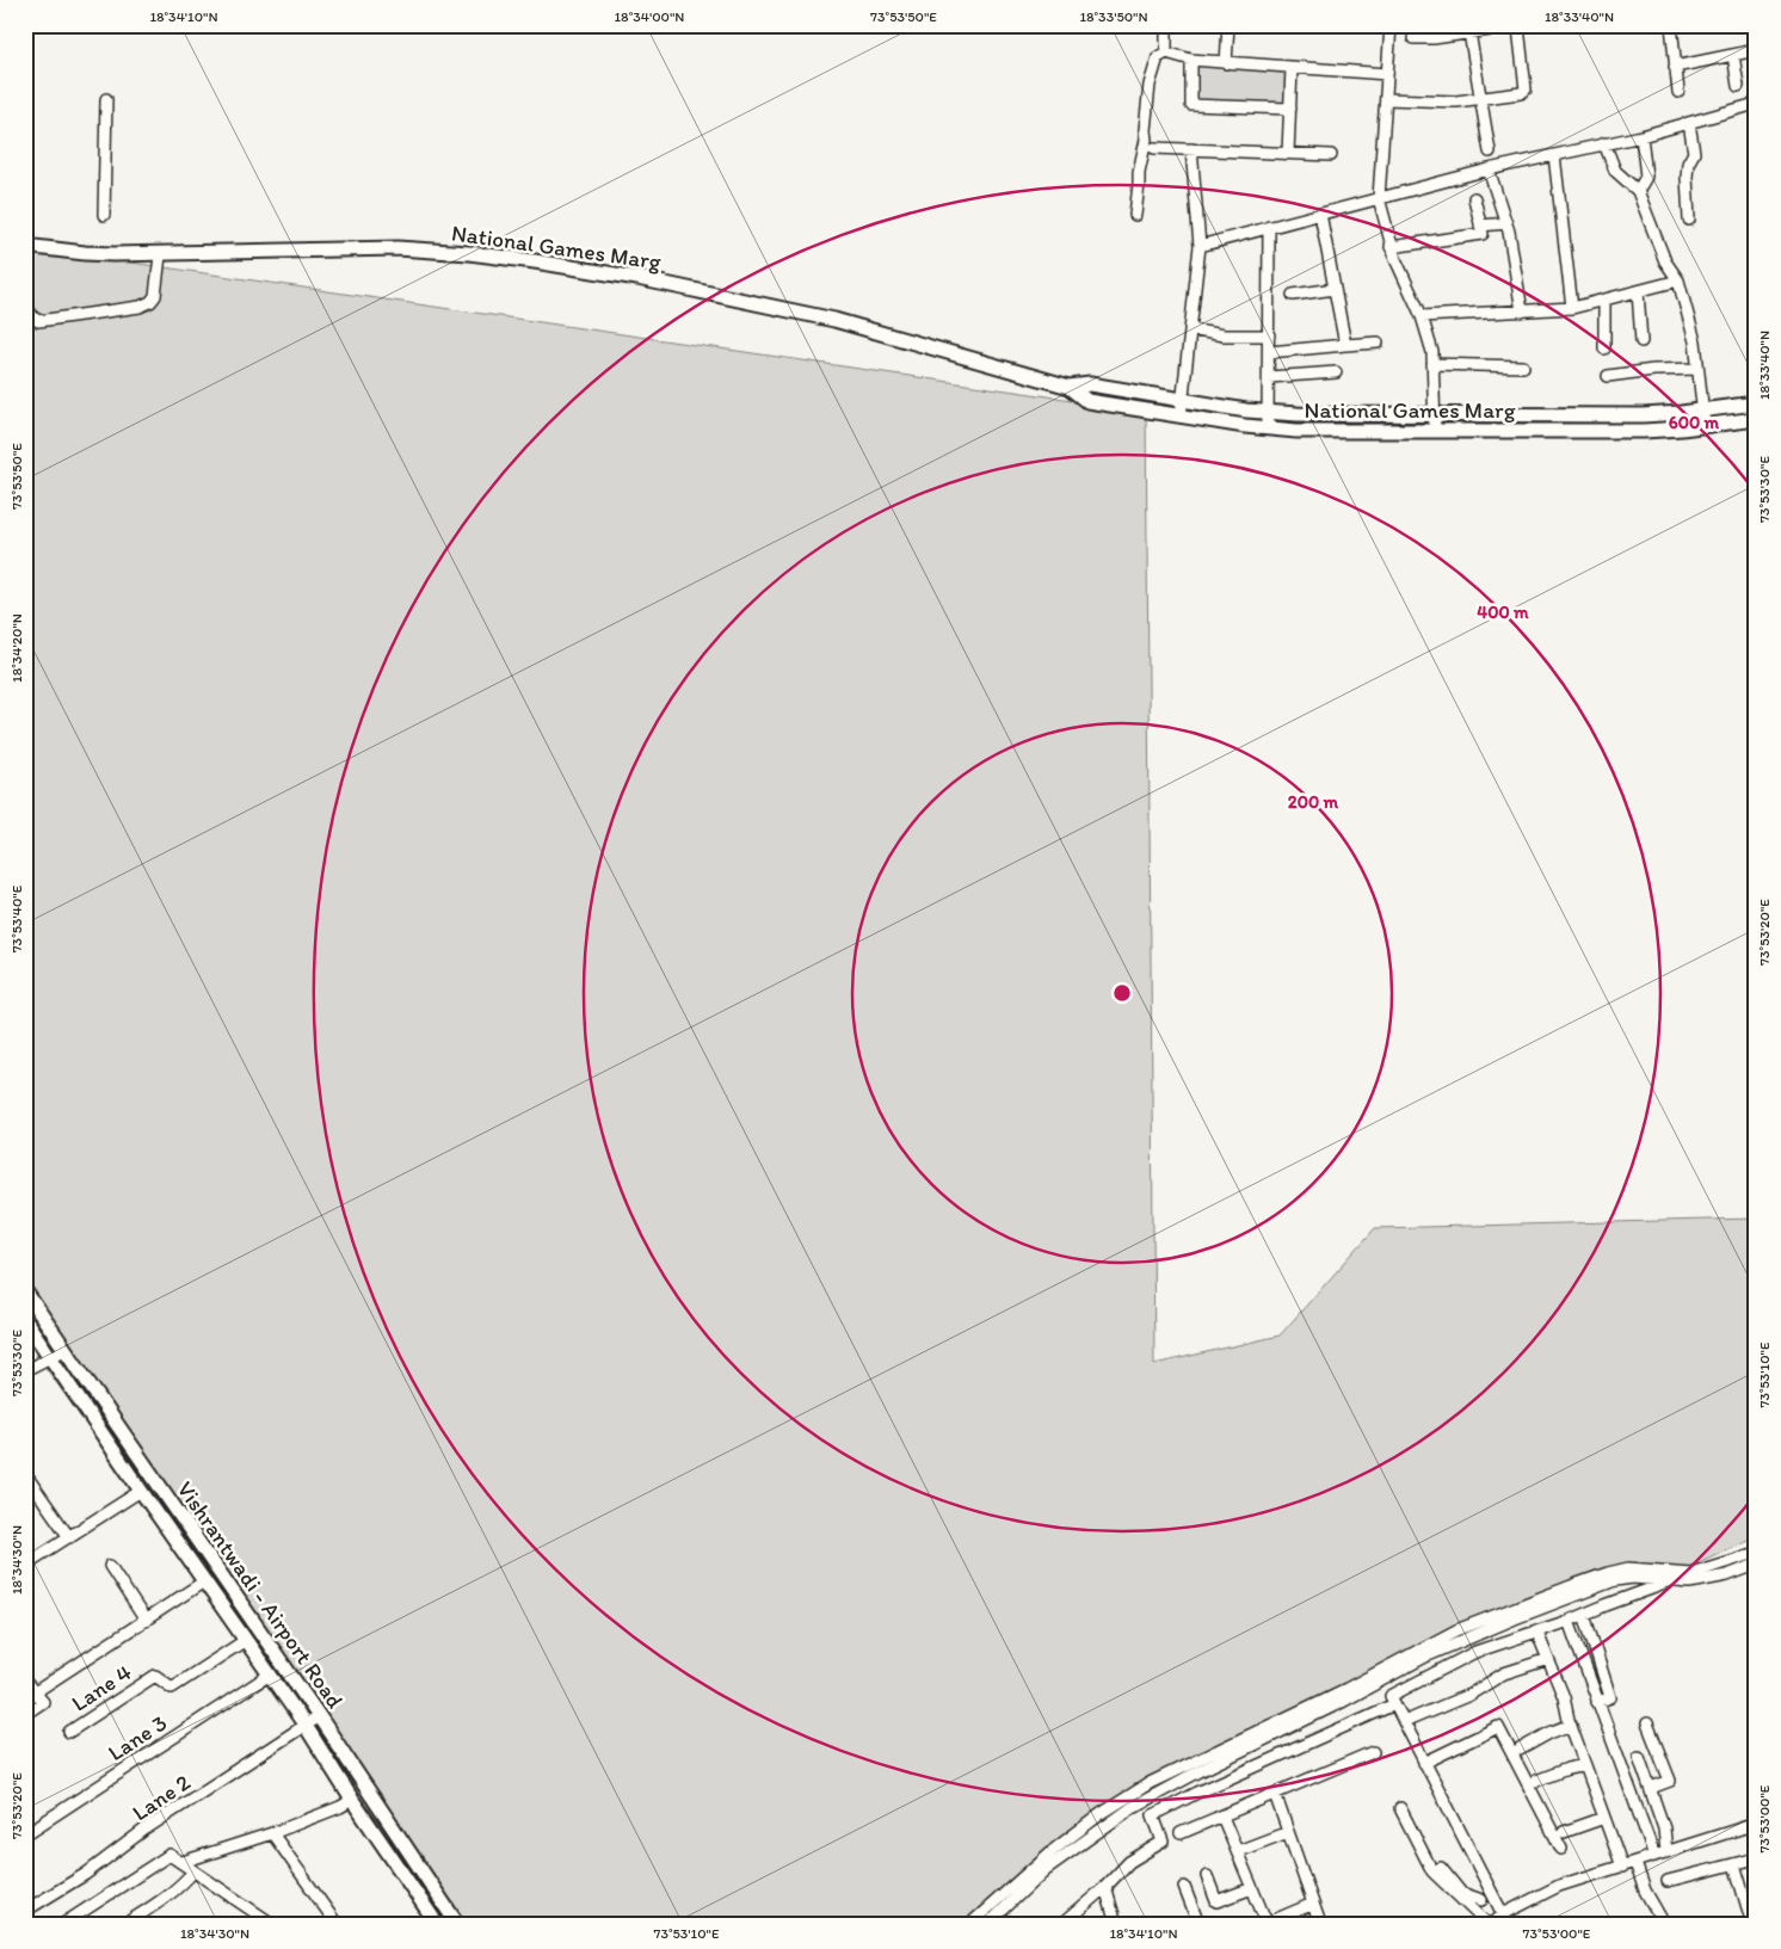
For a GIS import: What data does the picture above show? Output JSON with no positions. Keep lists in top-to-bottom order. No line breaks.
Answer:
{"streets":{"main road":["National Games Marg","Vishrantwadi - Airport Road"],"street":["Lane 4","Lane 3","Lane 2"]},"crossings":[["Vishrantwadi - Airport Road","Lane 4"],["Vishrantwadi - Airport Road","Lane 3"],["Vishrantwadi - Airport Road","Lane 2"]],"coordinates":["18°34'10\"N","18°34'00\"N","73°53'50\"E","18°33'50\"N","18°33'40\"N","73°53'30\"E","18°34'20\"N","73°53'40\"E","73°53'20\"E","73°53'10\"E","18°34'30\"N","73°53'00\"E"],"rings":["600 m","400 m","200 m"]}
